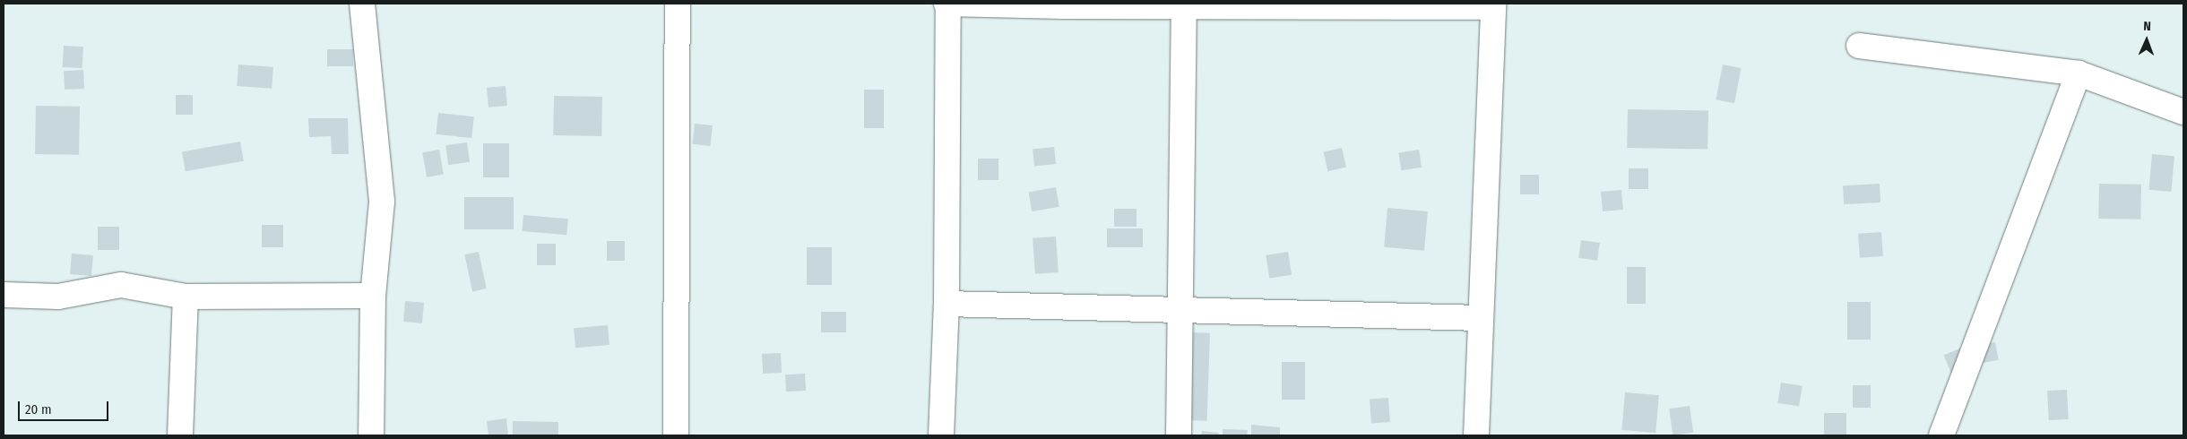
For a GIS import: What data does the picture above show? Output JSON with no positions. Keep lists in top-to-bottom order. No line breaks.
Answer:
{"scale_bar":"20 m","north":"top"}
